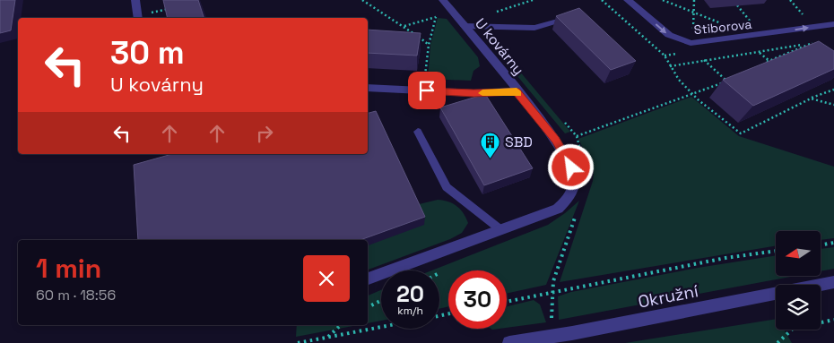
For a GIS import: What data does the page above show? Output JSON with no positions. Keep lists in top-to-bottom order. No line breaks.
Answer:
{"streets":{"street":["Stiborova","U kovárny","Okružní"]},"one_way":["Stiborova"],"places":{"building":["SBD"]},"north":"left","page":{"turn":["30 m","U kovárny"],"heading":["1 min","60 m · 18:56"],"speed":"20 km/h","limit":"30"}}
